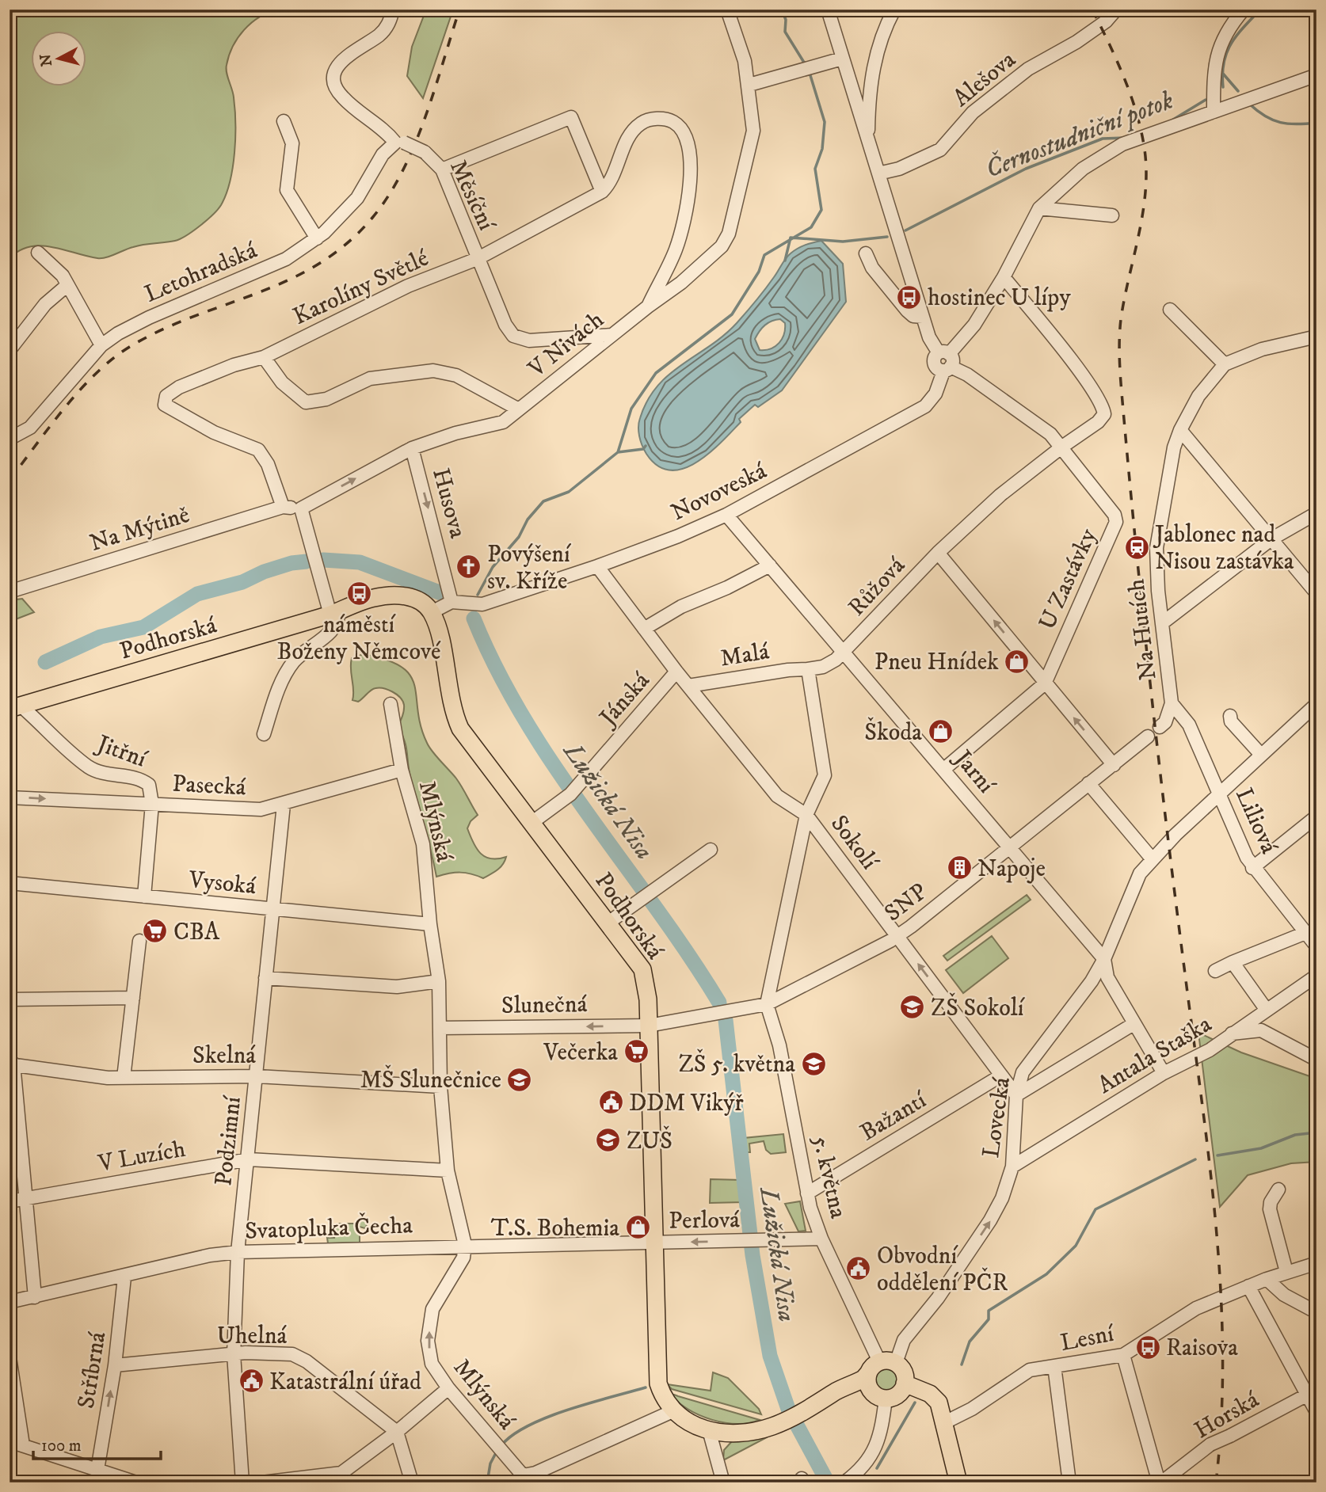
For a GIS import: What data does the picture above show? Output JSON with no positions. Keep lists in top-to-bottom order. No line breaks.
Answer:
{"streets":{"main road":["Podhorská"],"street":["Alešova","Měsíční","Letohradská","Karolíny Světlé","V Nivách","Novoveská","Husova","Na Mýtině","U Zastávky","Růžová","Na Hutích","Malá","Jánská","Jitřní","Jarní","Pasecká","Liliová","Mlýnská","Sokolí","Vysoká","SNP","Slunečná","Antala Staška","Skelná","Bažantí","Lovecká","Podzimní","V Luzích","5. května","Perlová","Svatopluka Čecha","Uhelná","Lesní","Stříbrná","Horská"]},"crossings":[["Měsíční","Letohradská"],["Měsíční","Karolíny Světlé"],["Měsíční","V Nivách"],["Karolíny Světlé","Na Mýtině"],["V Nivách","Husova"],["V Nivách","Na Mýtině"],["Novoveská","Husova"],["Novoveská","U Zastávky"],["Novoveská","Růžová"],["Novoveská","Jarní"],["Novoveská","Sokolí"],["U Zastávky","Růžová"],["U Zastávky","Jarní"],["Růžová","Malá"],["Růžová","Jarní"],["Na Hutích","Liliová"],["Podhorská","Jánská"],["Podhorská","Jitřní"],["Podhorská","Mlýnská"],["Podhorská","SNP"],["Podhorská","Slunečná"],["Podhorská","Perlová"],["Podhorská","Svatopluka Čecha"],["Malá","Sokolí"],["Jánská","Sokolí"],["Jitřní","Pasecká"],["Jitřní","Vysoká"],["Jarní","SNP"],["Jarní","Antala Staška"],["Jarní","Lovecká"],["Pasecká","Mlýnská"],["Pasecká","Podzimní"],["Liliová","Lovecká"],["Mlýnská","Vysoká"],["Mlýnská","Slunečná"],["Mlýnská","Skelná"],["Mlýnská","V Luzích"],["Mlýnská","Svatopluka Čecha"],["Sokolí","SNP"],["Sokolí","Bažantí"],["Sokolí","Lovecká"],["Vysoká","Podzimní"],["SNP","Slunečná"],["SNP","5. května"],["Antala Staška","Lovecká"],["Skelná","Podzimní"],["Bažantí","5. května"],["Lovecká","5. května"],["Podzimní","V Luzích"],["Podzimní","Svatopluka Čecha"],["Podzimní","Uhelná"],["5. května","Perlová"],["Perlová","Svatopluka Čecha"],["Svatopluka Čecha","Stříbrná"],["Uhelná","Stříbrná"]],"one_way":["Husova","Pasecká","Slunečná","Perlová"],"water":["Černostudniční potok","Lužická Nisa"],"places":{"bus stop":["hostinec U lípy","náměstí Boženy Němcové","Raisova"],"station":["Jablonec nad Nisou zastávka"],"church":["Povýšení sv. Kříže"],"shop":["Pneu Hnídek","Škoda","T.S. Bohemia"],"building":["Napoje"],"supermarket":["CBA","Večerka"],"school or university":["ZŠ Sokolí","ZŠ 5. května","MŠ Slunečnice","ZUŠ"],"public building":["DDM Vikýř","Obvodní oddělení PČR","Katastrální úřad"]},"scale_bar":"100 m","north":"left"}
